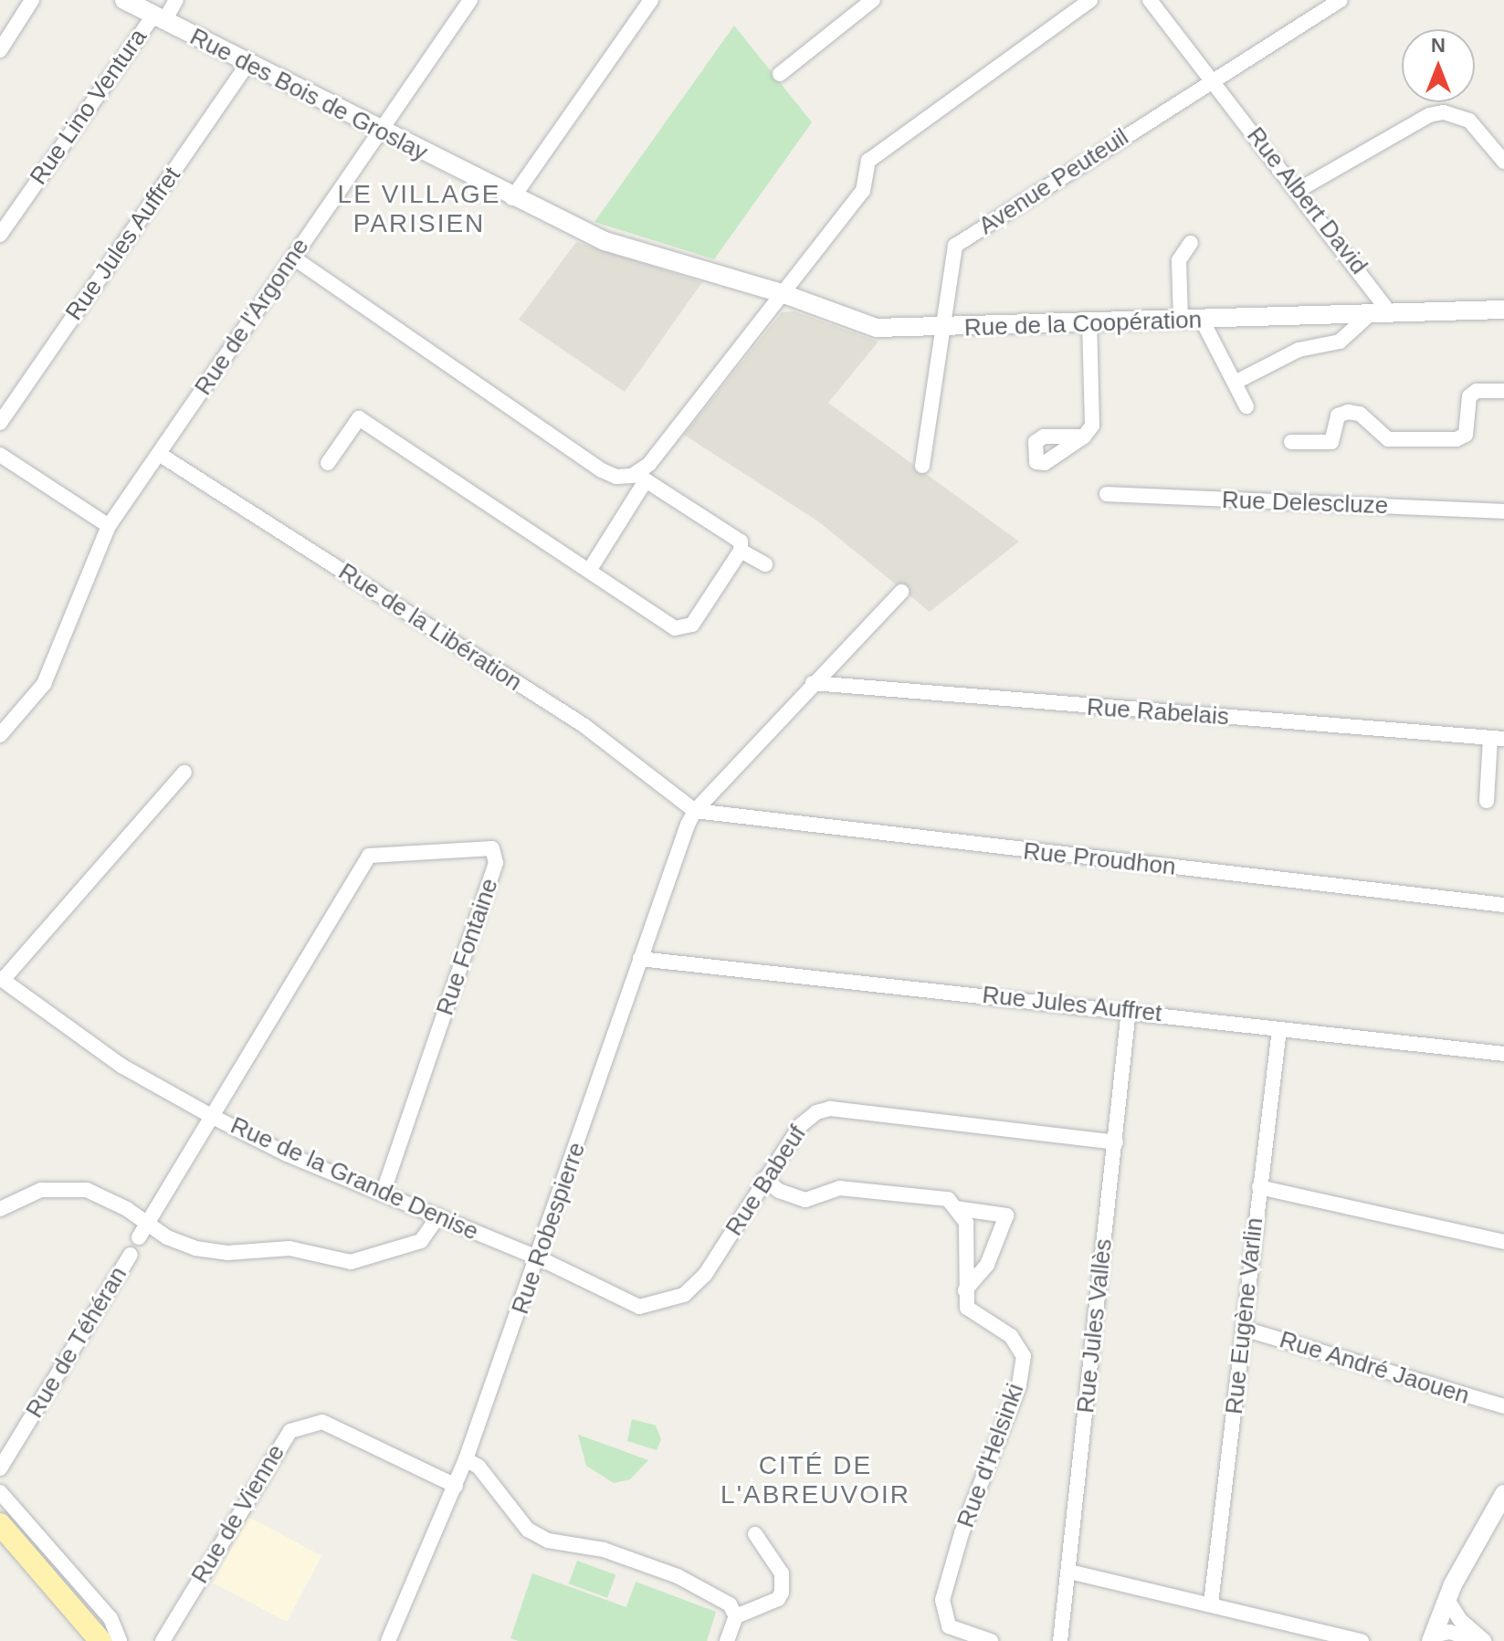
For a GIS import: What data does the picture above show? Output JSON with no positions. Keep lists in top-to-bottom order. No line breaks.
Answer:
{"streets":{"street":["Rue des Bois de Groslay","Rue Lino Ventura","Avenue Peuteuil","Rue Albert David","Rue Jules Auffret","Rue de l'Argonne","Rue de la Coopération","Rue Delescluze","Rue de la Libération","Rue Rabelais","Rue Proudhon","Rue Fontaine","Rue de la Grande Denise","Rue Babeuf","Rue Robespierre","Rue Eugène Varlin","Rue Jules Vallès","Rue de Téhéran","Rue André Jaouen","Rue d'Helsinki","Rue de Vienne"]},"crossings":[["Rue des Bois de Groslay","Rue Lino Ventura"],["Rue des Bois de Groslay","Rue Jules Auffret"],["Rue des Bois de Groslay","Rue de l'Argonne"],["Rue des Bois de Groslay","Rue de la Coopération"],["Avenue Peuteuil","Rue Albert David"],["Avenue Peuteuil","Rue de la Coopération"],["Rue Albert David","Rue de la Coopération"],["Rue Jules Auffret","Rue Robespierre"],["Rue Jules Auffret","Rue Eugène Varlin"],["Rue Jules Auffret","Rue Jules Vallès"],["Rue de l'Argonne","Rue de la Libération"],["Rue de la Libération","Rue Proudhon"],["Rue de la Libération","Rue Robespierre"],["Rue Proudhon","Rue Robespierre"],["Rue Fontaine","Rue de la Grande Denise"],["Rue de la Grande Denise","Rue Babeuf"],["Rue de la Grande Denise","Rue Robespierre"],["Rue Babeuf","Rue Robespierre"],["Rue Babeuf","Rue Jules Vallès"],["Rue Robespierre","Rue de Vienne"],["Rue Eugène Varlin","Rue André Jaouen"]],"districts":["LE VILLAGE PARISIEN","CITÉ DE L'ABREUVOIR"],"north":"top"}
